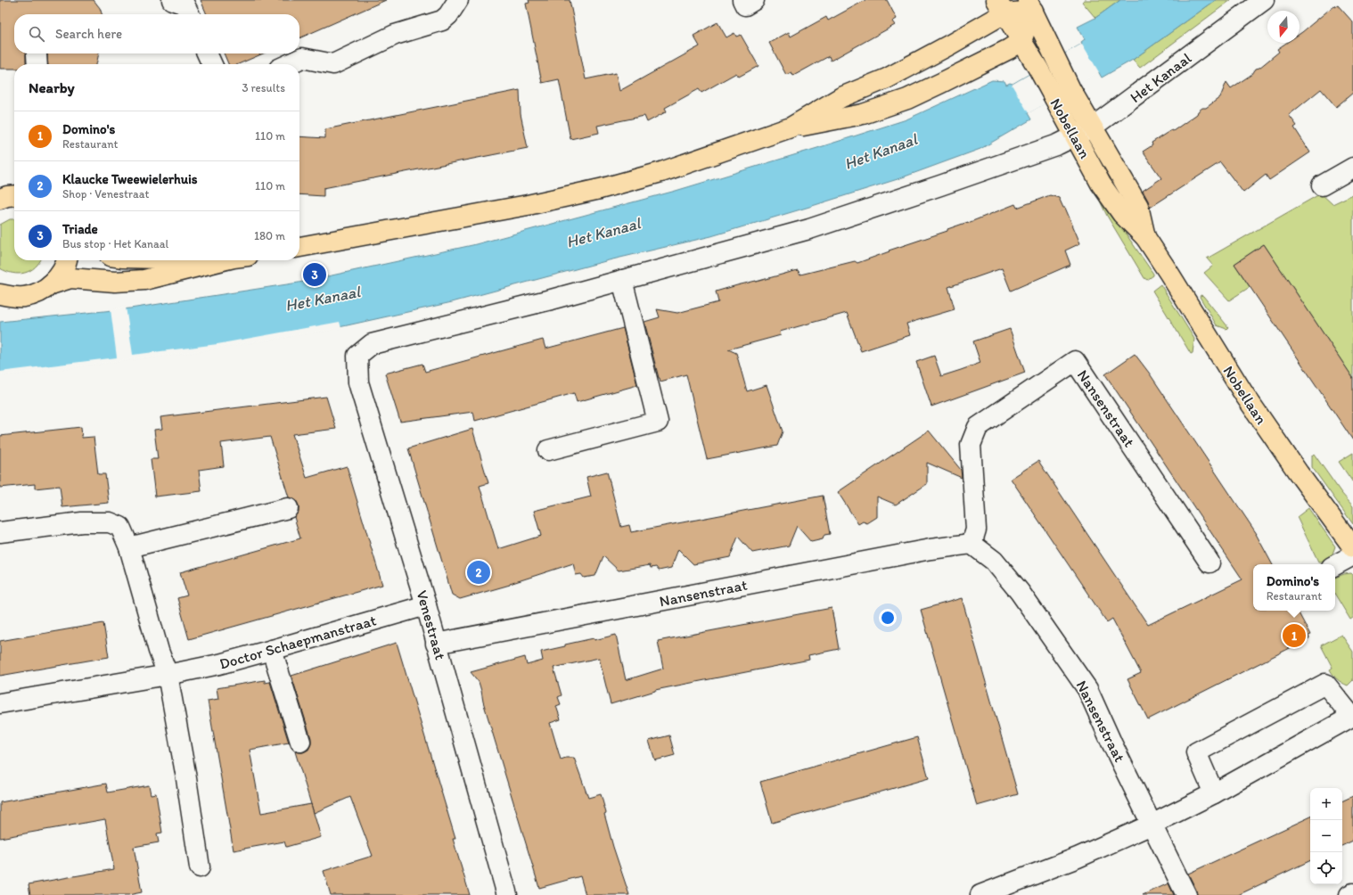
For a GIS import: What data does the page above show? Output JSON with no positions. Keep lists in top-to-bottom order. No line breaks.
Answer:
{"streets":{"main road":["Nobellaan"],"street":["Het Kanaal","Nansenstraat","Venestraat","Doctor Schaepmanstraat"]},"crossings":[["Het Kanaal","Nobellaan"],["Het Kanaal","Venestraat"],["Nansenstraat","Venestraat"],["Venestraat","Doctor Schaepmanstraat"]],"water":["Het Kanaal"],"north":"bottom","page":{"search":"Search here","heading":["Nearby","3 results"],"list":[{"mark":"1","name":"Domino's","note":"Restaurant","value":"110 m"},{"mark":"2","name":"Klaucke Tweewielerhuis","note":"Shop · Venestraat","value":"110 m"},{"mark":"3","name":"Triade","note":"Bus stop · Het Kanaal","value":"180 m"}],"pins":["3","2","1"],"popup":["Domino's","Restaurant"],"map_buttons":["+","−"]}}
